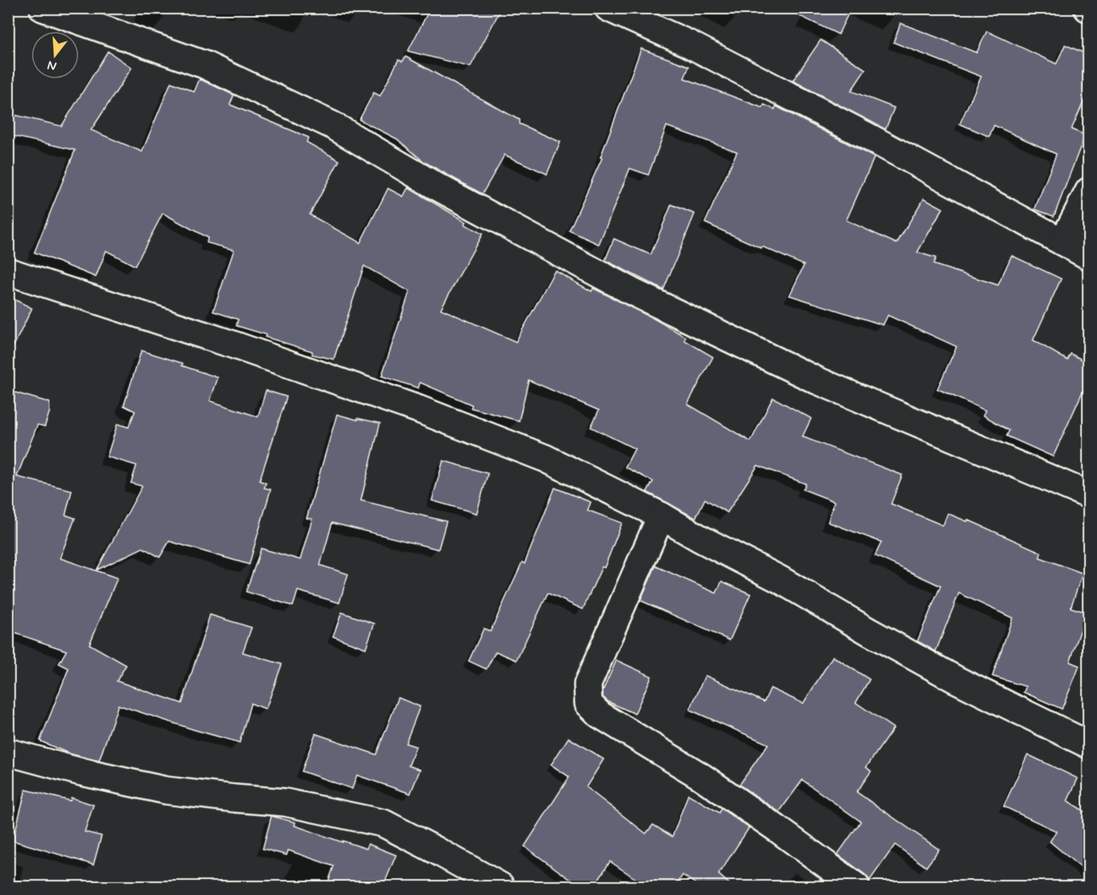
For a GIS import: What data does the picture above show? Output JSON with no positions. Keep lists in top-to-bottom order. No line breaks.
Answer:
{"north":"bottom"}
